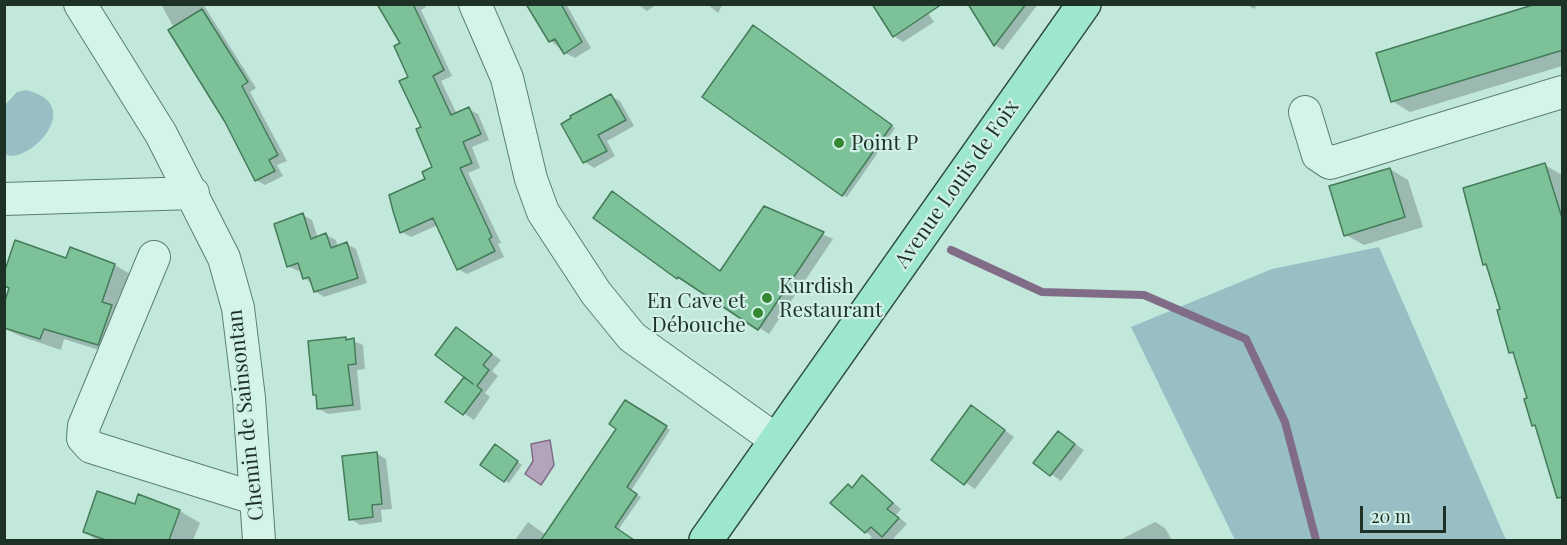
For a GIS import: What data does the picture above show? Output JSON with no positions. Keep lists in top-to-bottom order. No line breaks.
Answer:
{"streets":{"main road":["Avenue Louis de Foix"],"street":["Chemin de Sainsontan"]},"places":["Point P","Kurdish Restaurant","En Cave et Débouche"],"scale_bar":"20 m"}
